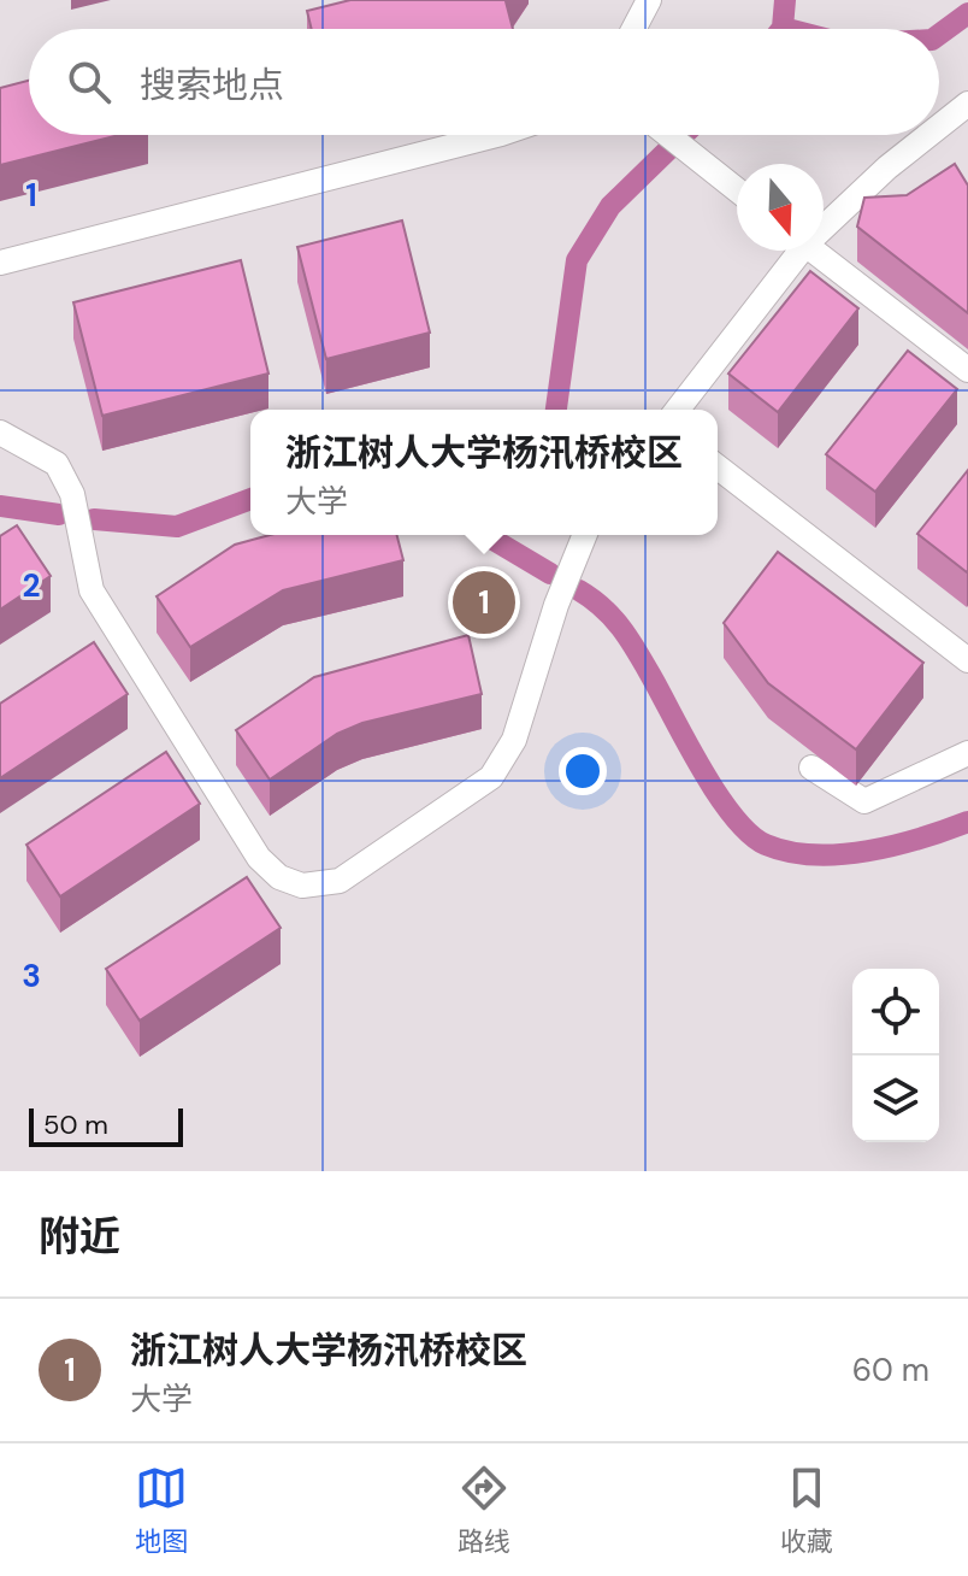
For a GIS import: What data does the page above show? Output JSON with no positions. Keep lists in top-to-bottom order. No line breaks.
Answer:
{"scale_bar":"50 m","north":"bottom","page":{"search":"搜索地点","popup":["浙江树人大学杨汛桥校区","大学"],"pins":"1","scale":"50 m","heading":"附近","list":[{"mark":"1","name":"浙江树人大学杨汛桥校区","note":"大学","value":"60 m"}],"nav":["地图","路线","收藏"]},"grid":{"rows":["1","2","3"]}}
